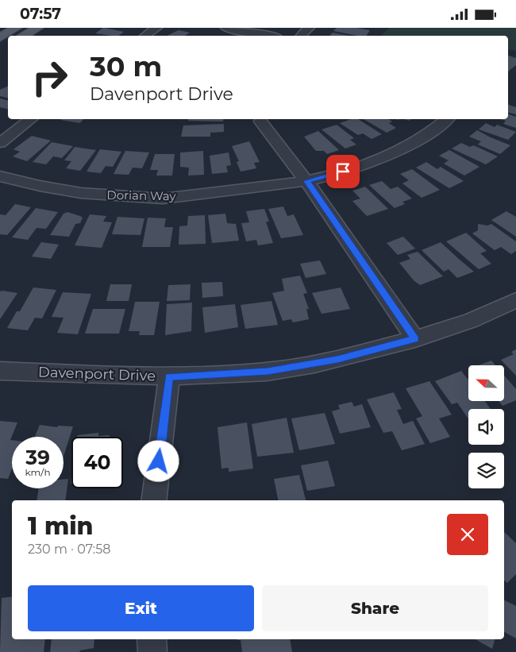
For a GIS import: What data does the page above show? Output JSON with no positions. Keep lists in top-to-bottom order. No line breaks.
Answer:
{"streets":{"street":["Dorian Way","Davenport Drive"]},"north":"left","page":{"status":"07:57","turn":["30 m","Davenport Drive"],"speed":"39 km/h","limit":"40","heading":["1 min","230 m · 07:58"],"buttons":["Exit","Share"]}}
